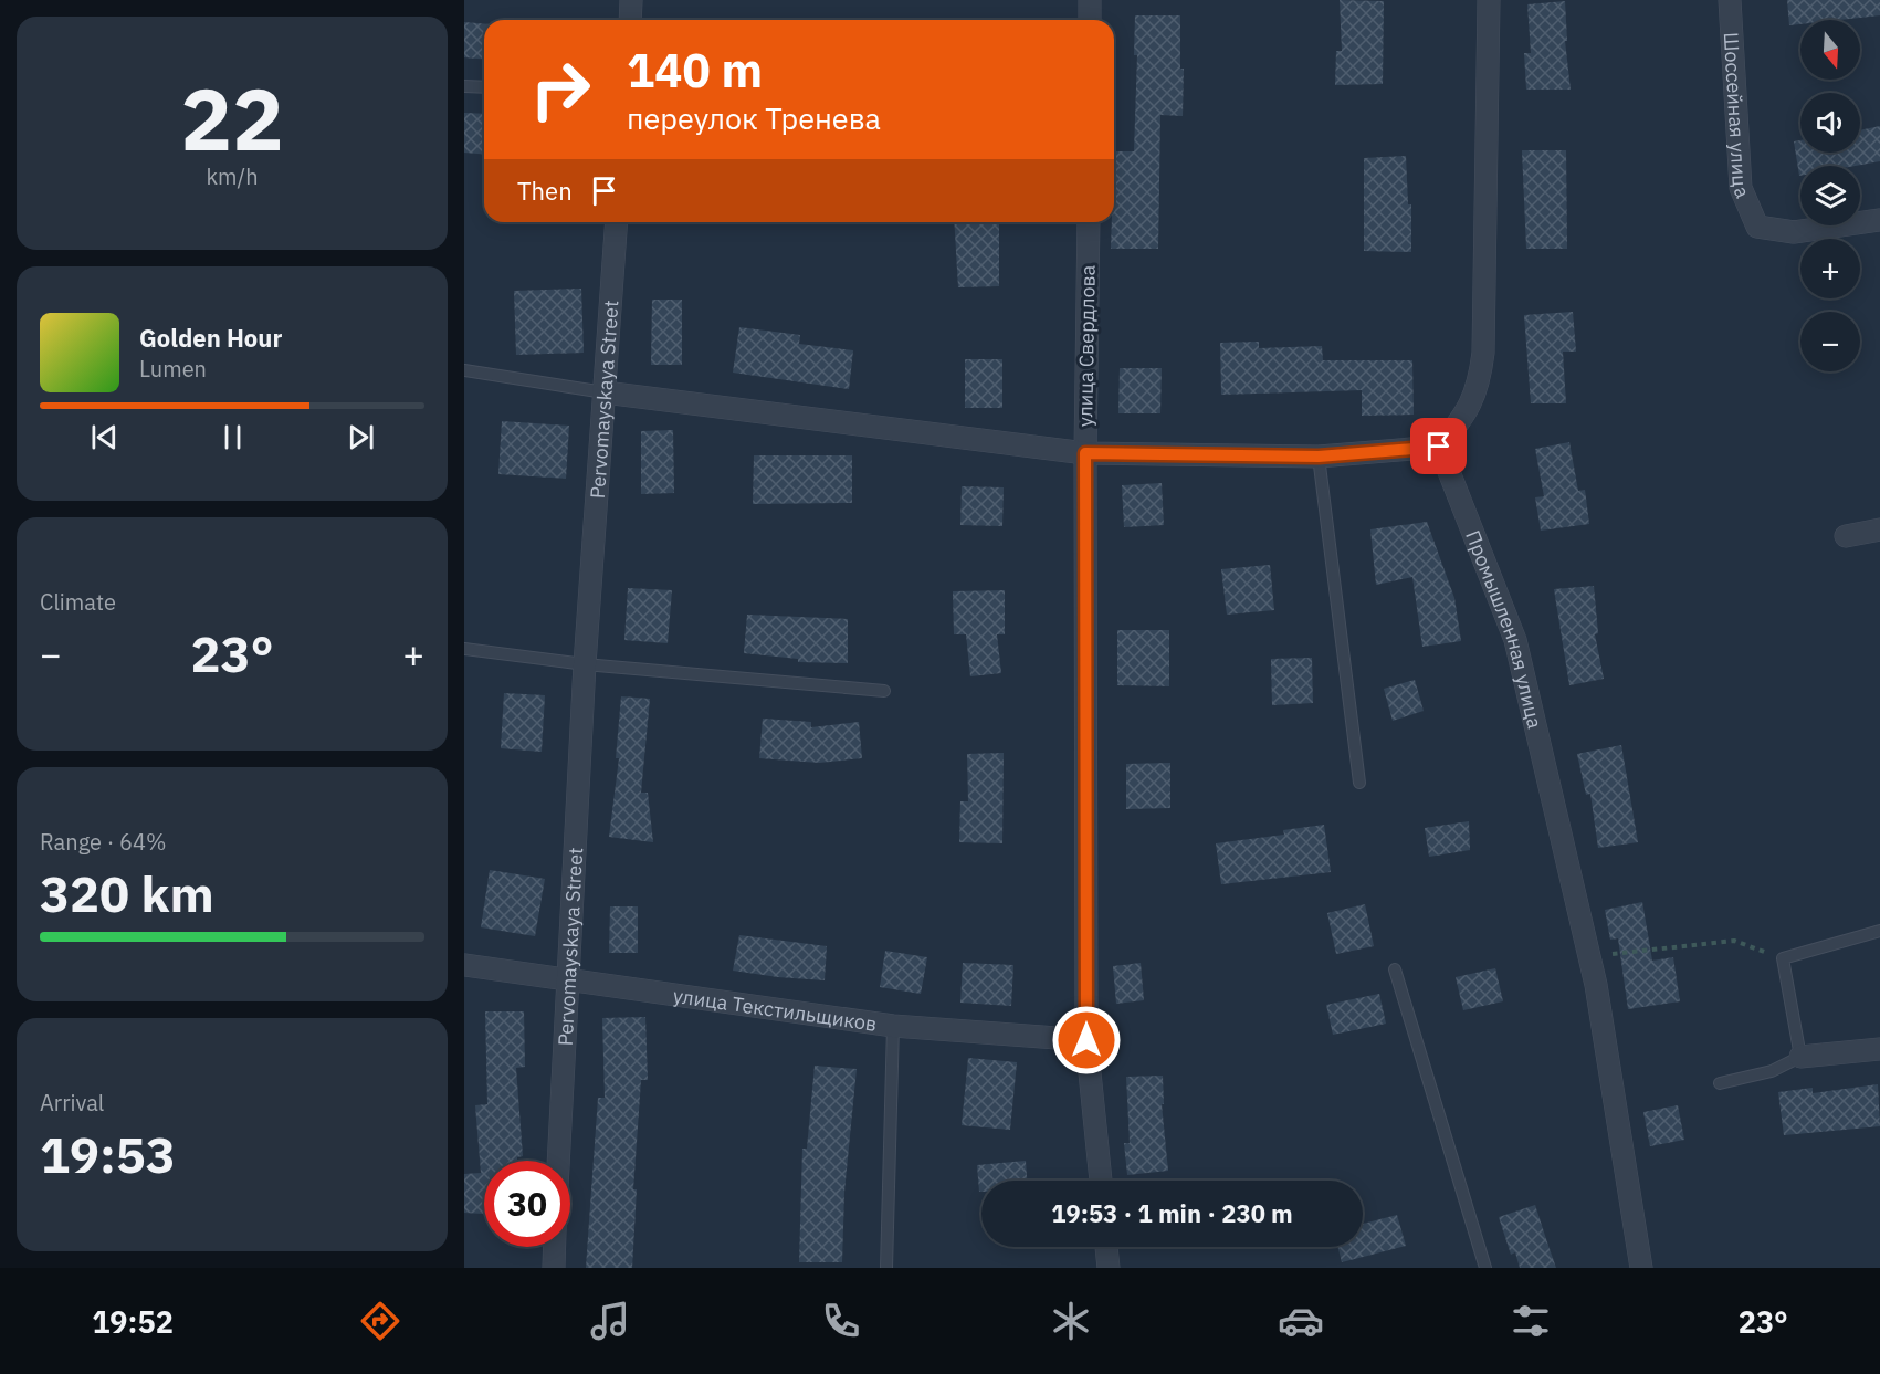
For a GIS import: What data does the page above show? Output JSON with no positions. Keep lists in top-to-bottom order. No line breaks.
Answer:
{"streets":{"street":["Шоссейная улица","улица Свердлова","Pervomayskaya Street","Промышленная улица","улица Текстильщиков"]},"crossings":[["улица Свердлова","улица Текстильщиков"],["Pervomayskaya Street","улица Текстильщиков"]],"north":"bottom","page":{"tile":[["22","km/h"],"Climate",["Range · 64%","320 km"],["Arrival","19:53"]],"map_buttons":["+","−"],"turn":["140 m","переулок Тренева"],"then":"Then","song":["Golden Hour","Lumen"],"heat":["−","23°","+"],"limit":"30","trip":"19:53 · 1 min · 230 m","tabs":["19:52","23°"]}}
